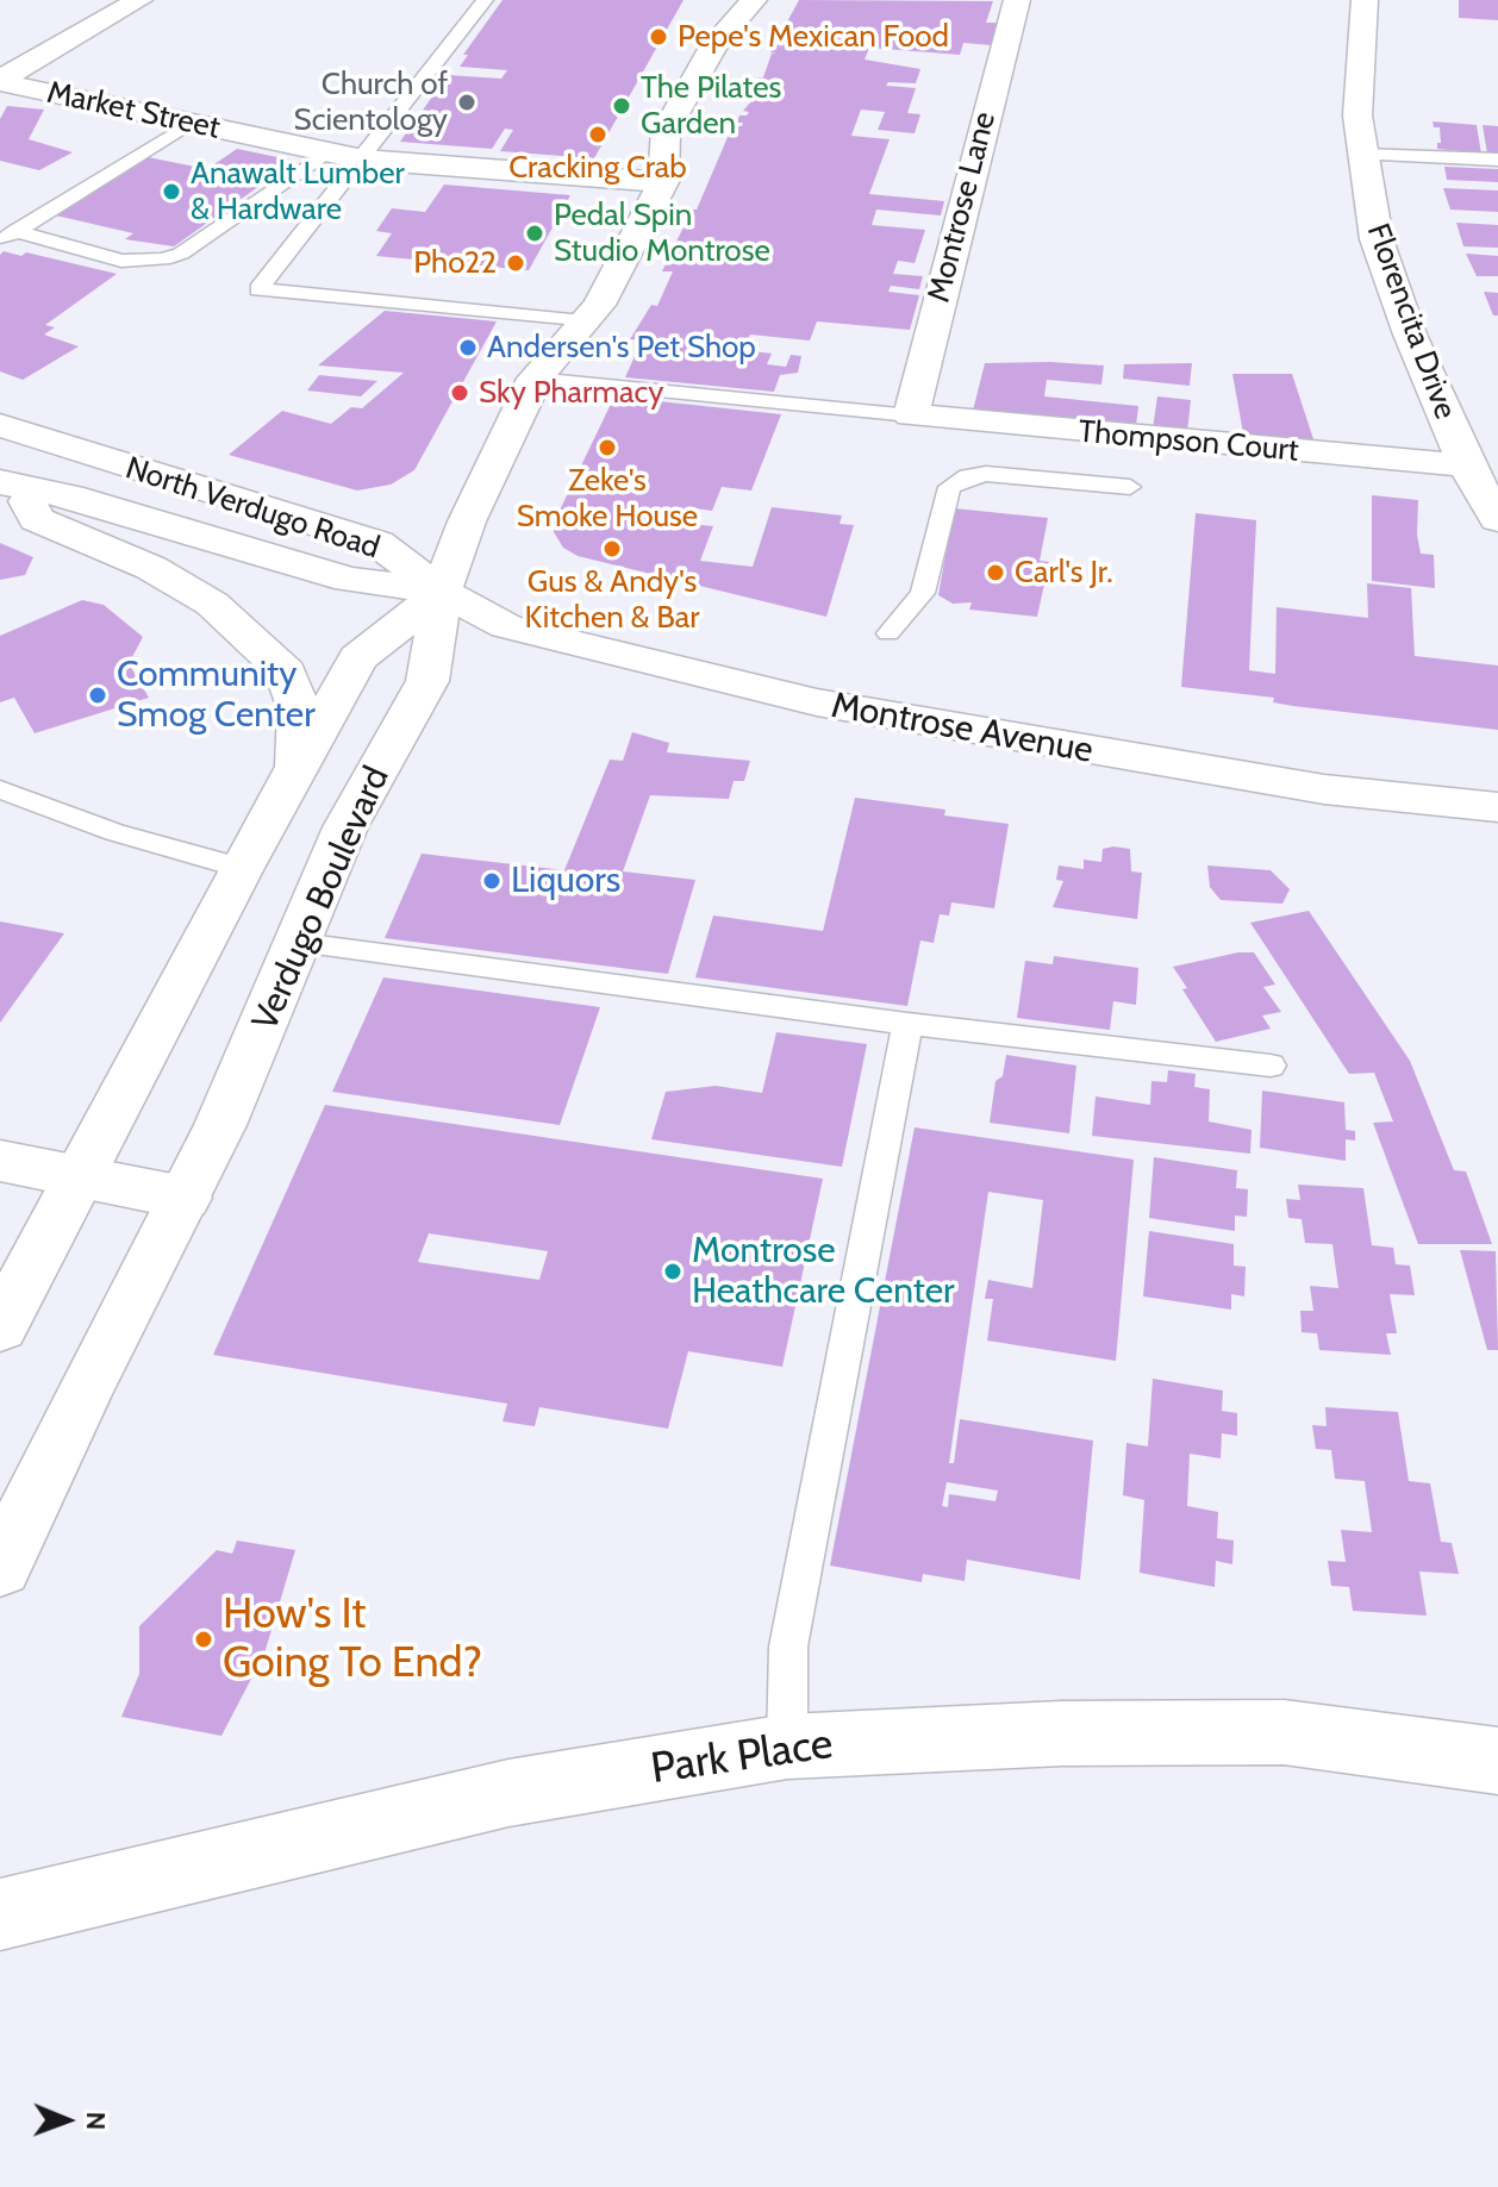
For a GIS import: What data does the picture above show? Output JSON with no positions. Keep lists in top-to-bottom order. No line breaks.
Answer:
{"streets":{"street":["Market Street","Montrose Lane","Florencita Drive","Thompson Court","North Verdugo Road","Montrose Avenue","Verdugo Boulevard","Park Place"]},"crossings":[["Montrose Lane","Thompson Court"],["Florencita Drive","Thompson Court"],["North Verdugo Road","Montrose Avenue"],["North Verdugo Road","Verdugo Boulevard"],["Montrose Avenue","Verdugo Boulevard"]],"places":["Pepe's Mexican Food","Church of Scientology","The Pilates Garden","Cracking Crab","Anawalt Lumber & Hardware","Pedal Spin Studio Montrose","Pho22","Andersen's Pet Shop","Sky Pharmacy","Zeke's Smoke House","Gus & Andy's Kitchen & Bar","Carl's Jr.","Community Smog Center","Liquors","Montrose Heathcare Center","How's It Going To End?"],"north":"right"}
